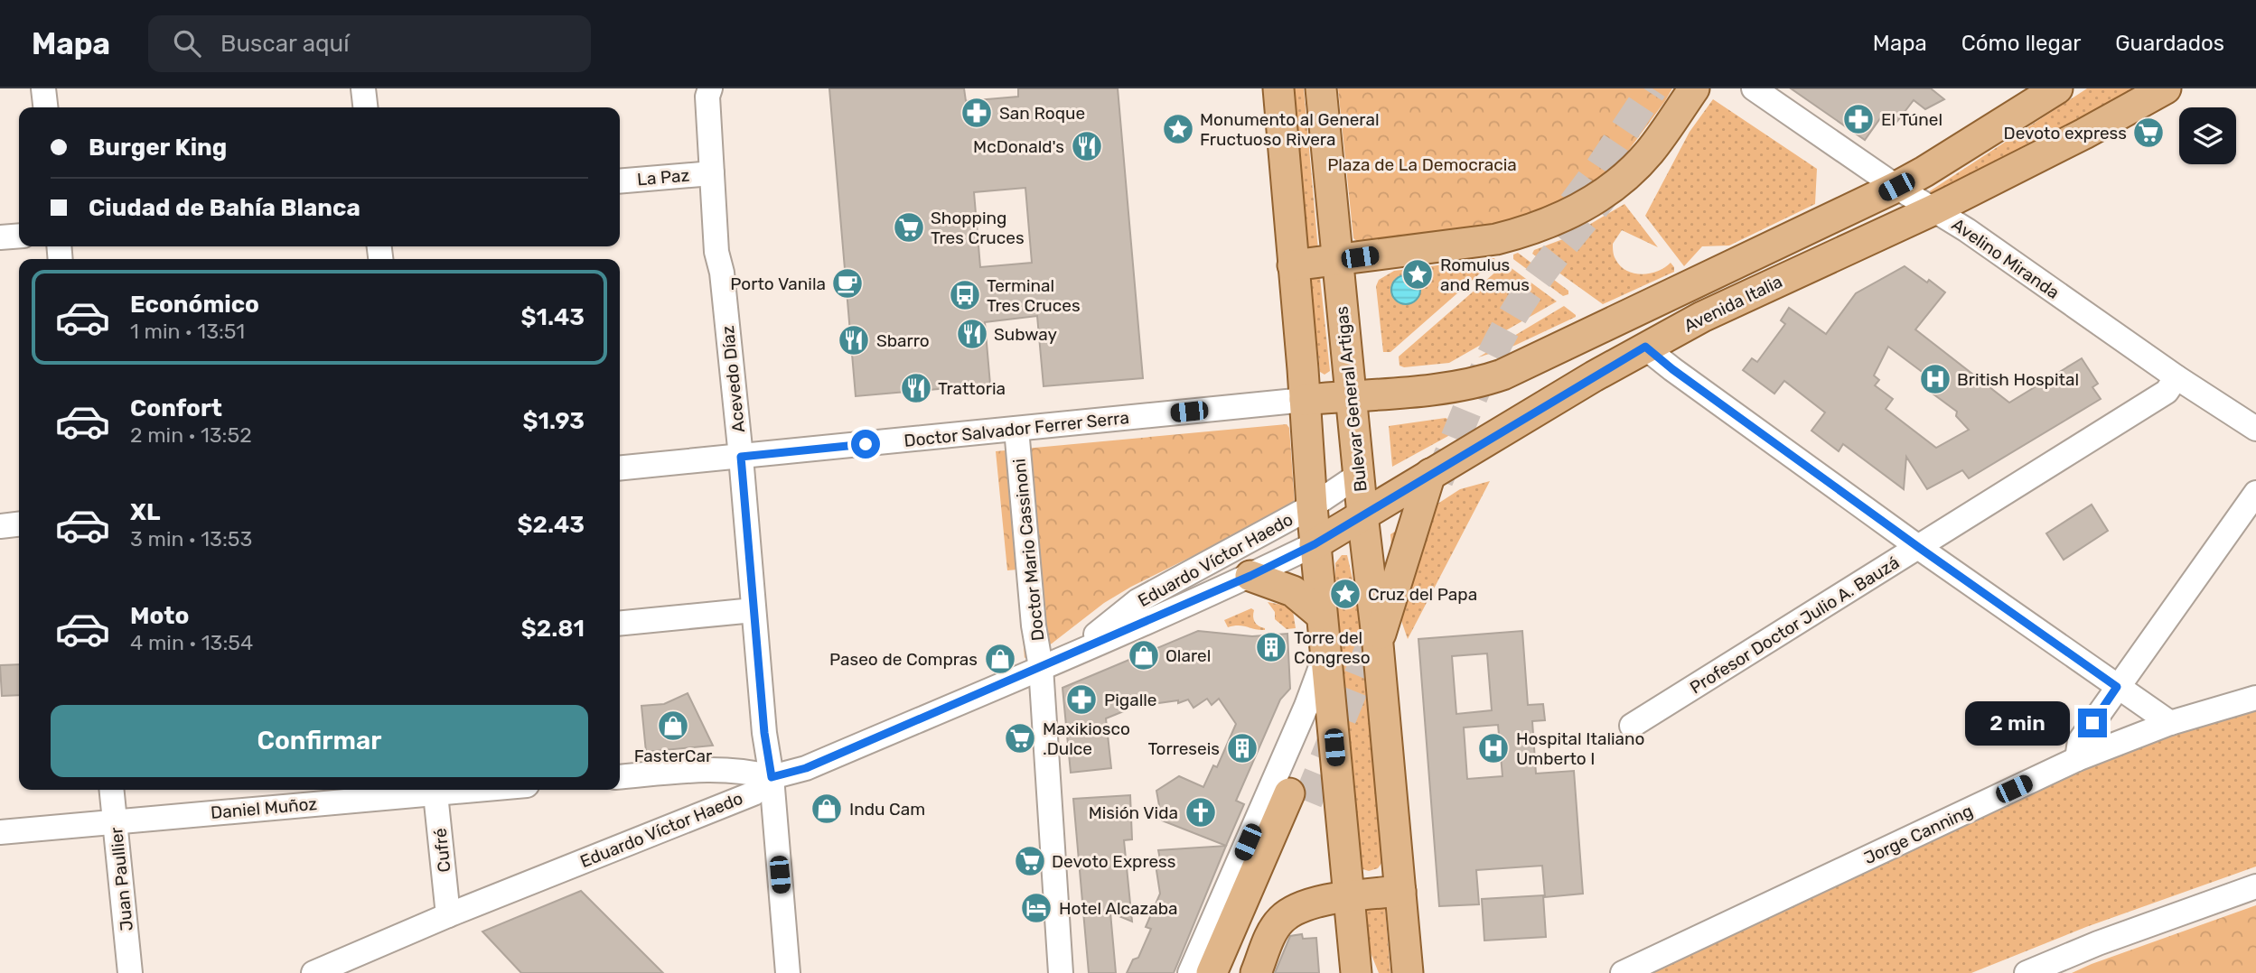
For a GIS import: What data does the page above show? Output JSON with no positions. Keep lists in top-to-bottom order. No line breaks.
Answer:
{"streets":{"main road":["Avenida Italia","Bulevar General Artigas"],"street":["La Paz","Avelino Miranda","Acevedo Díaz","Doctor Salvador Ferrer Serra","Doctor Mario Cassinoni","Eduardo Víctor Haedo","Profesor Doctor Julio A. Bauzá","Daniel Muñoz","Jorge Canning","Cufré","Juan Paullier"]},"crossings":[["La Paz","Acevedo Díaz"],["Avelino Miranda","Avenida Italia"],["Avelino Miranda","Profesor Doctor Julio A. Bauzá"],["Avenida Italia","Bulevar General Artigas"],["Avenida Italia","Doctor Salvador Ferrer Serra"],["Avenida Italia","Eduardo Víctor Haedo"],["Acevedo Díaz","Doctor Salvador Ferrer Serra"],["Acevedo Díaz","Eduardo Víctor Haedo"],["Bulevar General Artigas","Eduardo Víctor Haedo"],["Doctor Salvador Ferrer Serra","Doctor Mario Cassinoni"],["Doctor Mario Cassinoni","Eduardo Víctor Haedo"],["Eduardo Víctor Haedo","Cufré"],["Daniel Muñoz","Juan Paullier"]],"parks":["Plaza de La Democracia"],"places":{"pharmacy":["San Roque","El Túnel","Pigalle"],"place":["Monumento al General Fructuoso Rivera","Romulus and Remus","Cruz del Papa"],"supermarket":["Devoto express","Shopping Tres Cruces","Maxikiosco .Dulce","Devoto Express"],"restaurant":["McDonald's","Subway","Sbarro","Trattoria"],"cafe":["Porto Vanila"],"bus stop":["Terminal Tres Cruces"],"hospital":["British Hospital","Hospital Italiano Umberto I"],"building":["Torre del Congreso","Torreseis"],"shop":["Olarel","Paseo de Compras","FasterCar","Indu Cam"],"church":["Misión Vida"],"hotel":["Hotel Alcazaba"]},"page":{"header":"Mapa","search":"Buscar aquí","nav":["Mapa","Cómo llegar","Guardados"],"banner":["Burger King","Ciudad de Bahía Blanca"],"list":[{"name":"Económico","note":"1 min · 13:51","value":"$1.43"},{"name":"Confort","note":"2 min · 13:52","value":"$1.93"},{"name":"XL","note":"3 min · 13:53","value":"$2.43"},{"name":"Moto","note":"4 min · 13:54","value":"$2.81"}],"buttons":"Confirmar","bubble":"2 min"}}
